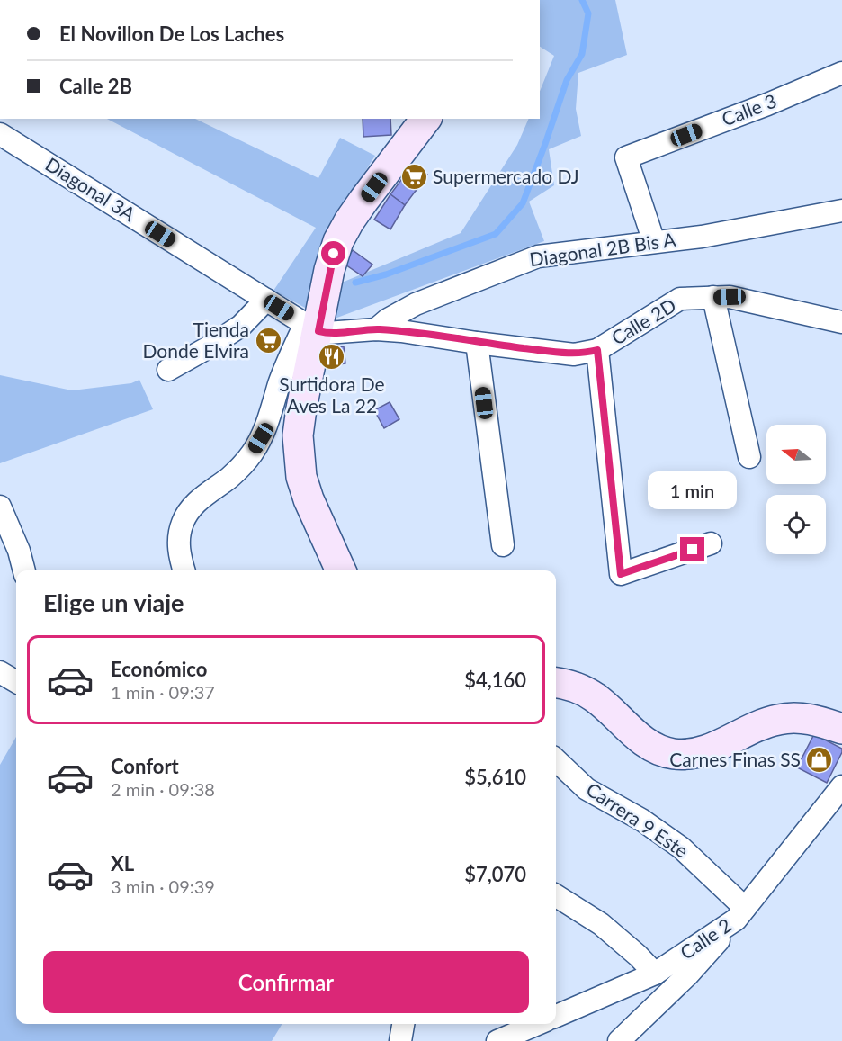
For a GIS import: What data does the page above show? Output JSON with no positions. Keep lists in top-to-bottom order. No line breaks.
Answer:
{"streets":{"street":["Calle 3","Diagonal 3A","Diagonal 2B Bis A","Calle 2D","Carrera 9 Este","Calle 2"]},"crossings":[["Calle 3","Diagonal 2B Bis A"],["Diagonal 3A","Calle 2D"],["Diagonal 2B Bis A","Calle 2D"],["Carrera 9 Este","Calle 2"]],"places":{"supermarket":["Supermercado DJ","Tienda Donde Elvira"],"restaurant":["Surtidora De Aves La 22"],"shop":["Carnes Finas SS"]},"north":"left","page":{"banner":["El Novillon De Los Laches","Calle 2B"],"bubble":"1 min","heading":"Elige un viaje","list":[{"name":"Económico","note":"1 min · 09:37","value":"$4,160"},{"name":"Confort","note":"2 min · 09:38","value":"$5,610"},{"name":"XL","note":"3 min · 09:39","value":"$7,070"}],"buttons":"Confirmar"}}
